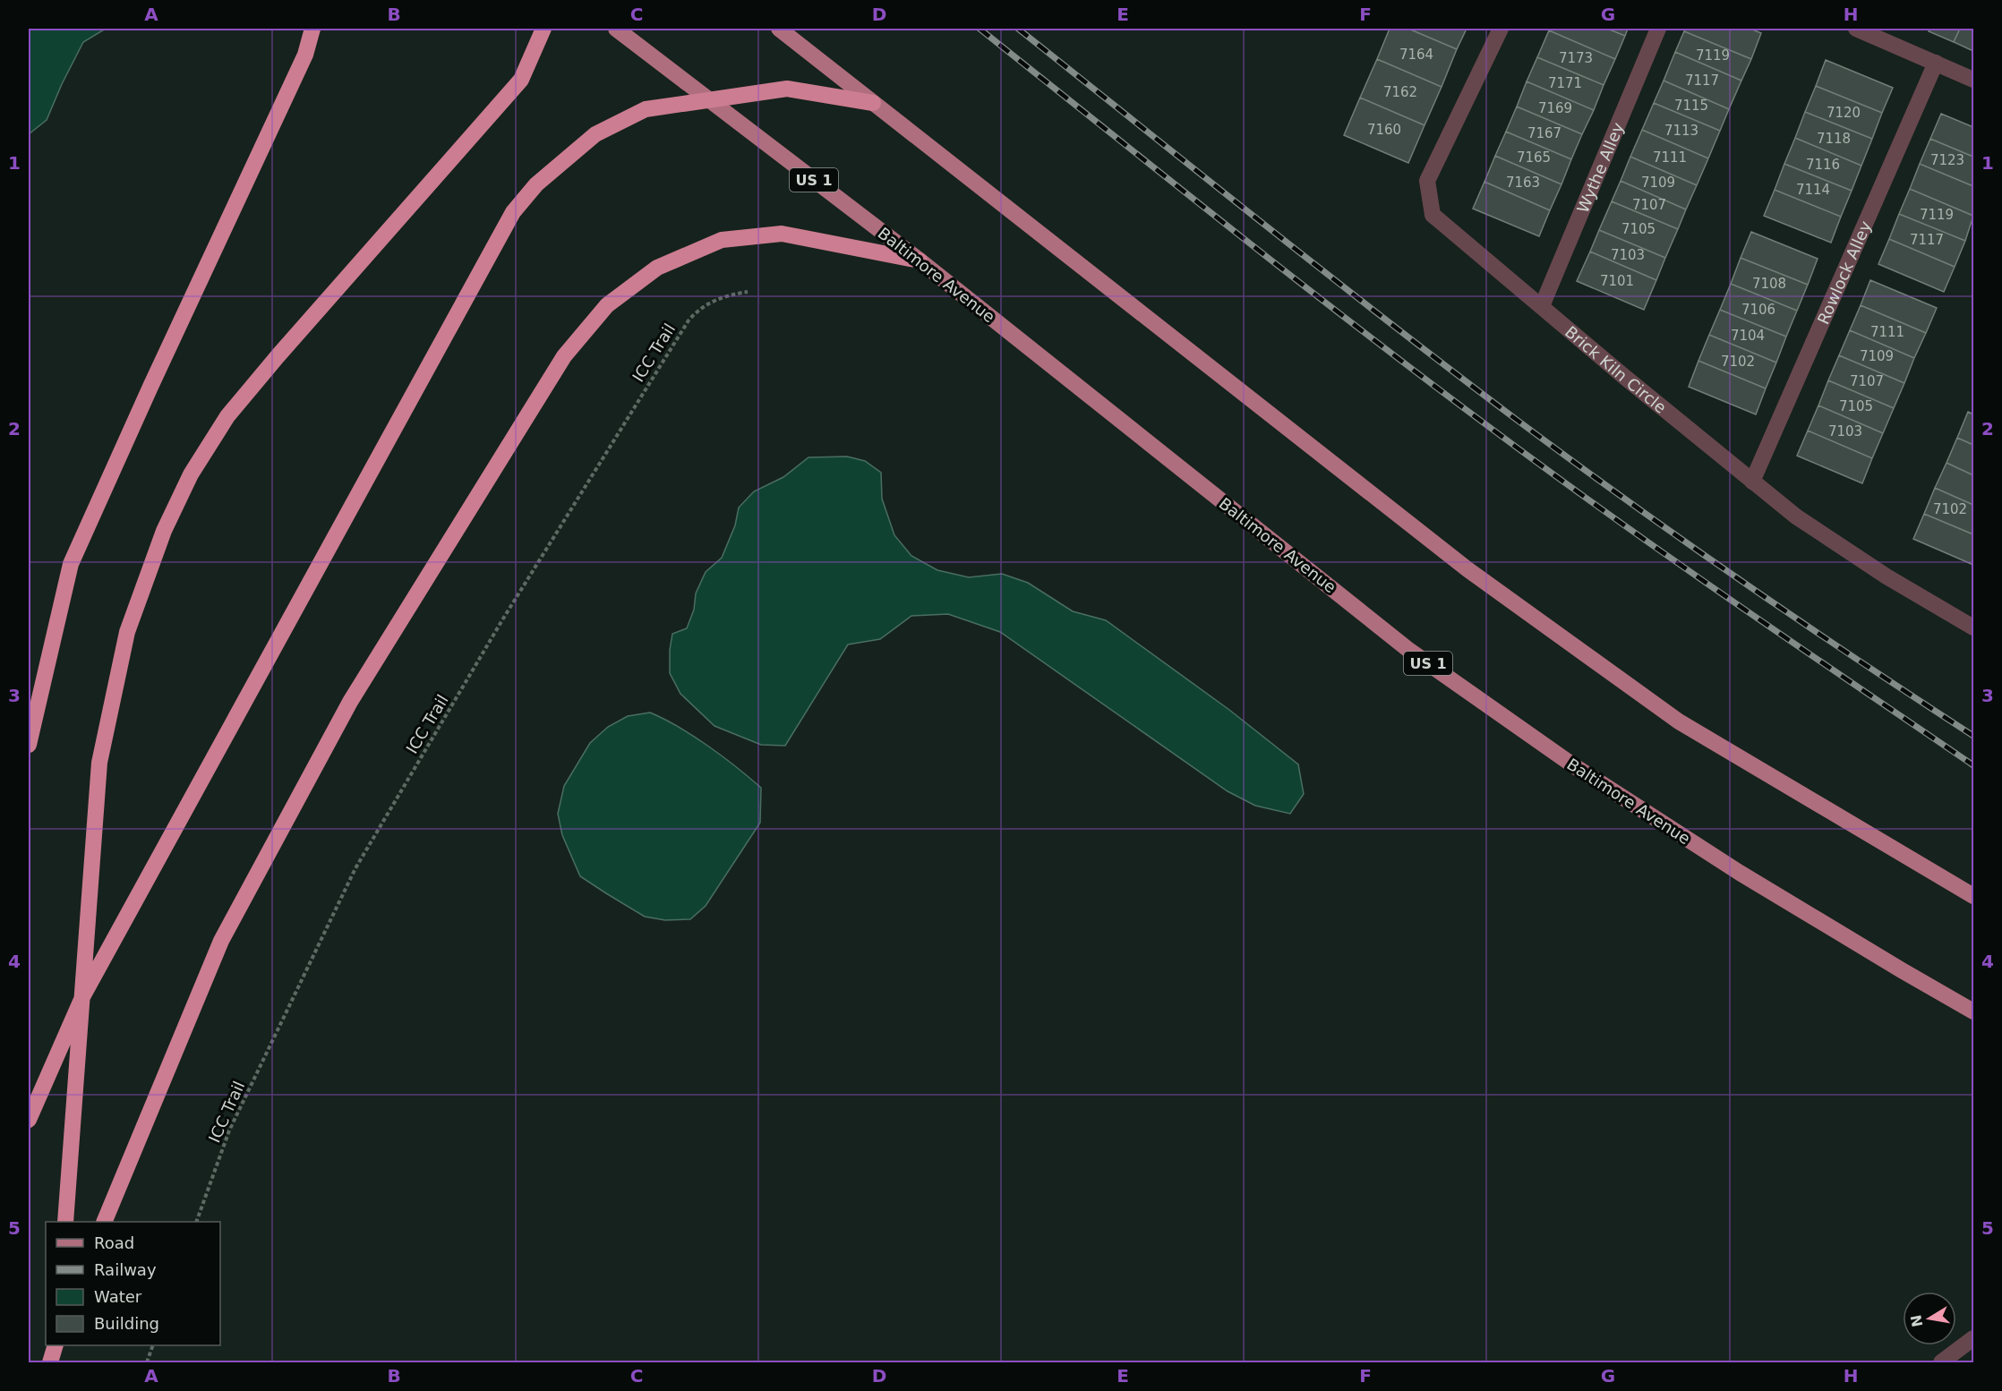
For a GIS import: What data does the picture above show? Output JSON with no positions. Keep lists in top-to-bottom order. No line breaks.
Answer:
{"streets":{"main road":["US 1","Baltimore Avenue"],"street":["Wythe Alley","Rowlock Alley","Brick Kiln Circle"],"path":["ICC Trail"]},"crossings":[["Wythe Alley","Brick Kiln Circle"],["Rowlock Alley","Brick Kiln Circle"]],"house_numbers":["7164","7119","7173","7117","7171","7162","7115","7169","7120","7160","7113","7167","7118","7165","7111","7123","7116","7163","7109","7114","7107","7119","7105","7117","7103","7101","7108","7106","7111","7104","7109","7102","7107","7105","7103","7102"],"legend":["Road","Railway","Water","Building"],"north":"left","grid":{"columns":["A","B","C","D","E","F","G","H"],"rows":["1","2","3","4","5"]}}
